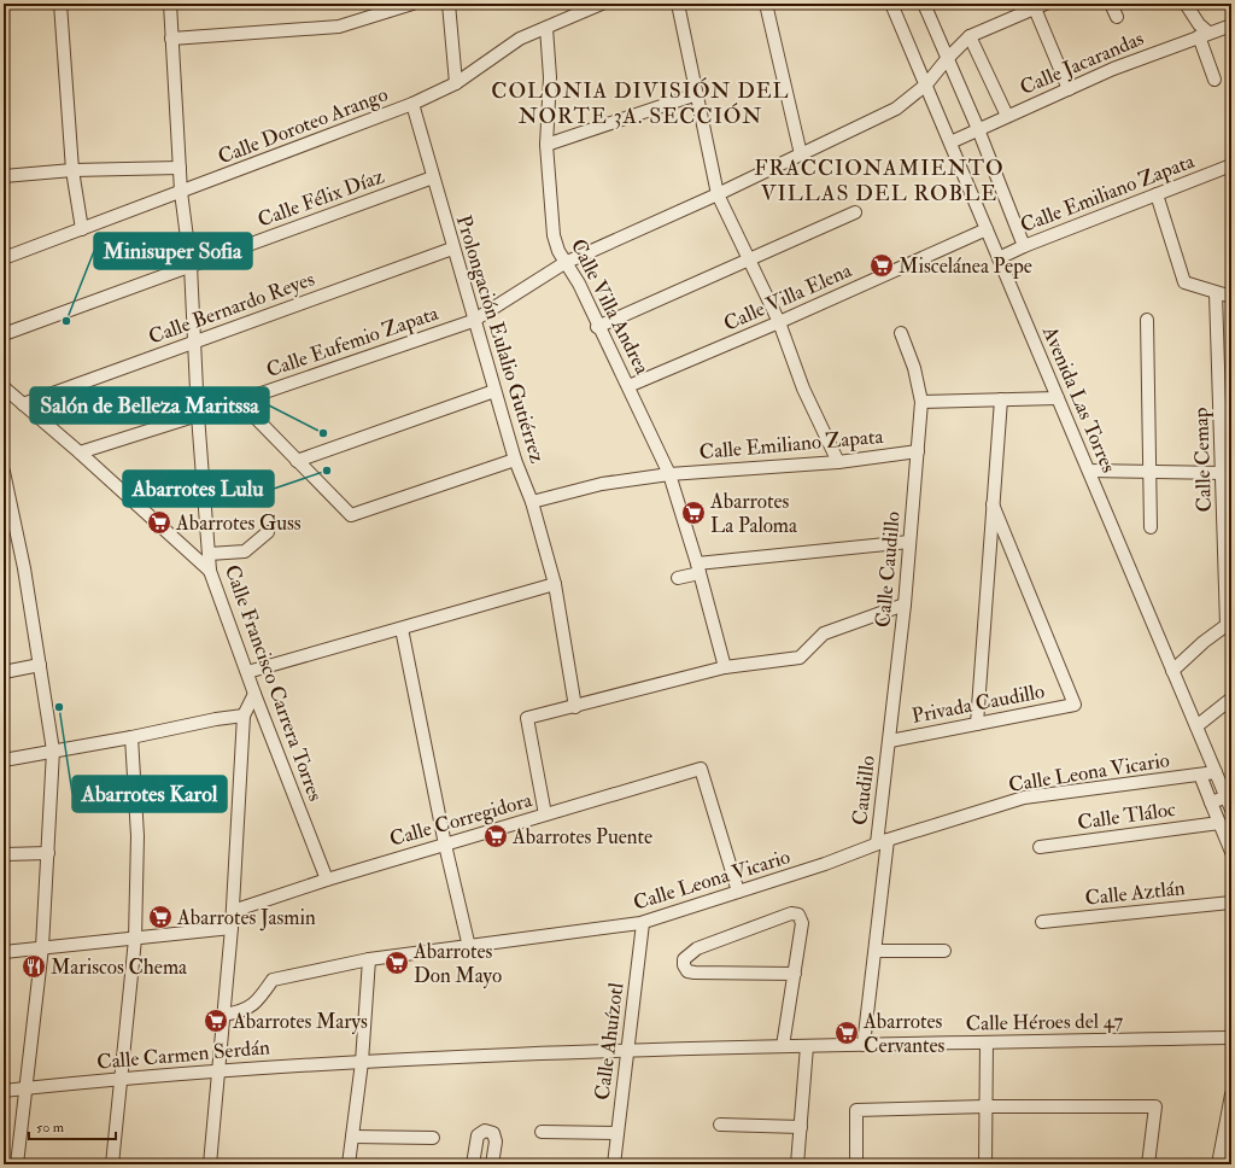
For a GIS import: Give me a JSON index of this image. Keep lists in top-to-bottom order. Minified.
{"streets":{"street":["Calle Jacarandas","Calle Doroteo Arango","Calle Emiliano Zapata","Calle Félix Díaz","Calle Villa Elena","Calle Villa Andrea","Calle Bernardo Reyes","Prolongación Eulalio Gutiérrez","Calle Eufemio Zapata","Avenida Las Torres","Calle Cemap","Calle Caudillo","Calle Francisco Carrera Torres","Privada Caudillo","Calle Leona Vicario","Caudillo","Calle Tláloc","Calle Corregidora","Calle Aztlán","Calle Héroes del 47","Calle Ahuízotl","Calle Carmen Serdán"]},"crossings":[["Calle Jacarandas","Avenida Las Torres"],["Calle Doroteo Arango","Calle Villa Andrea"],["Calle Doroteo Arango","Prolongación Eulalio Gutiérrez"],["Calle Doroteo Arango","Calle Francisco Carrera Torres"],["Calle Emiliano Zapata","Calle Villa Andrea"],["Calle Emiliano Zapata","Prolongación Eulalio Gutiérrez"],["Calle Emiliano Zapata","Avenida Las Torres"],["Calle Emiliano Zapata","Calle Caudillo"],["Calle Félix Díaz","Prolongación Eulalio Gutiérrez"],["Calle Félix Díaz","Calle Francisco Carrera Torres"],["Calle Villa Elena","Calle Villa Andrea"],["Calle Villa Elena","Avenida Las Torres"],["Calle Villa Andrea","Calle Eufemio Zapata"],["Calle Bernardo Reyes","Prolongación Eulalio Gutiérrez"],["Calle Bernardo Reyes","Calle Francisco Carrera Torres"],["Prolongación Eulalio Gutiérrez","Calle Eufemio Zapata"],["Calle Eufemio Zapata","Avenida Las Torres"],["Calle Eufemio Zapata","Calle Francisco Carrera Torres"],["Avenida Las Torres","Calle Leona Vicario"],["Calle Caudillo","Privada Caudillo"],["Calle Caudillo","Caudillo"],["Calle Francisco Carrera Torres","Calle Corregidora"],["Privada Caudillo","Caudillo"],["Calle Leona Vicario","Caudillo"],["Calle Leona Vicario","Calle Corregidora"],["Calle Leona Vicario","Calle Ahuízotl"],["Caudillo","Calle Héroes del 47"],["Calle Héroes del 47","Calle Ahuízotl"],["Calle Héroes del 47","Calle Carmen Serdán"],["Calle Ahuízotl","Calle Carmen Serdán"]],"districts":["COLONIA DIVISIÓN DEL NORTE 3A. SECCIÓN","FRACCIONAMIENTO VILLAS DEL ROBLE"],"places":{"supermarket":["Miscelánea Pepe","Abarrotes La Paloma","Abarrotes Guss","Abarrotes Puente","Abarrotes Jasmin","Abarrotes Don Mayo","Abarrotes Marys","Abarrotes Cervantes"],"other":["Minisuper Sofia","Salón de Belleza Maritssa","Abarrotes Lulu","Abarrotes Karol"],"restaurant":["Mariscos Chema"]},"scale_bar":"50 m"}
